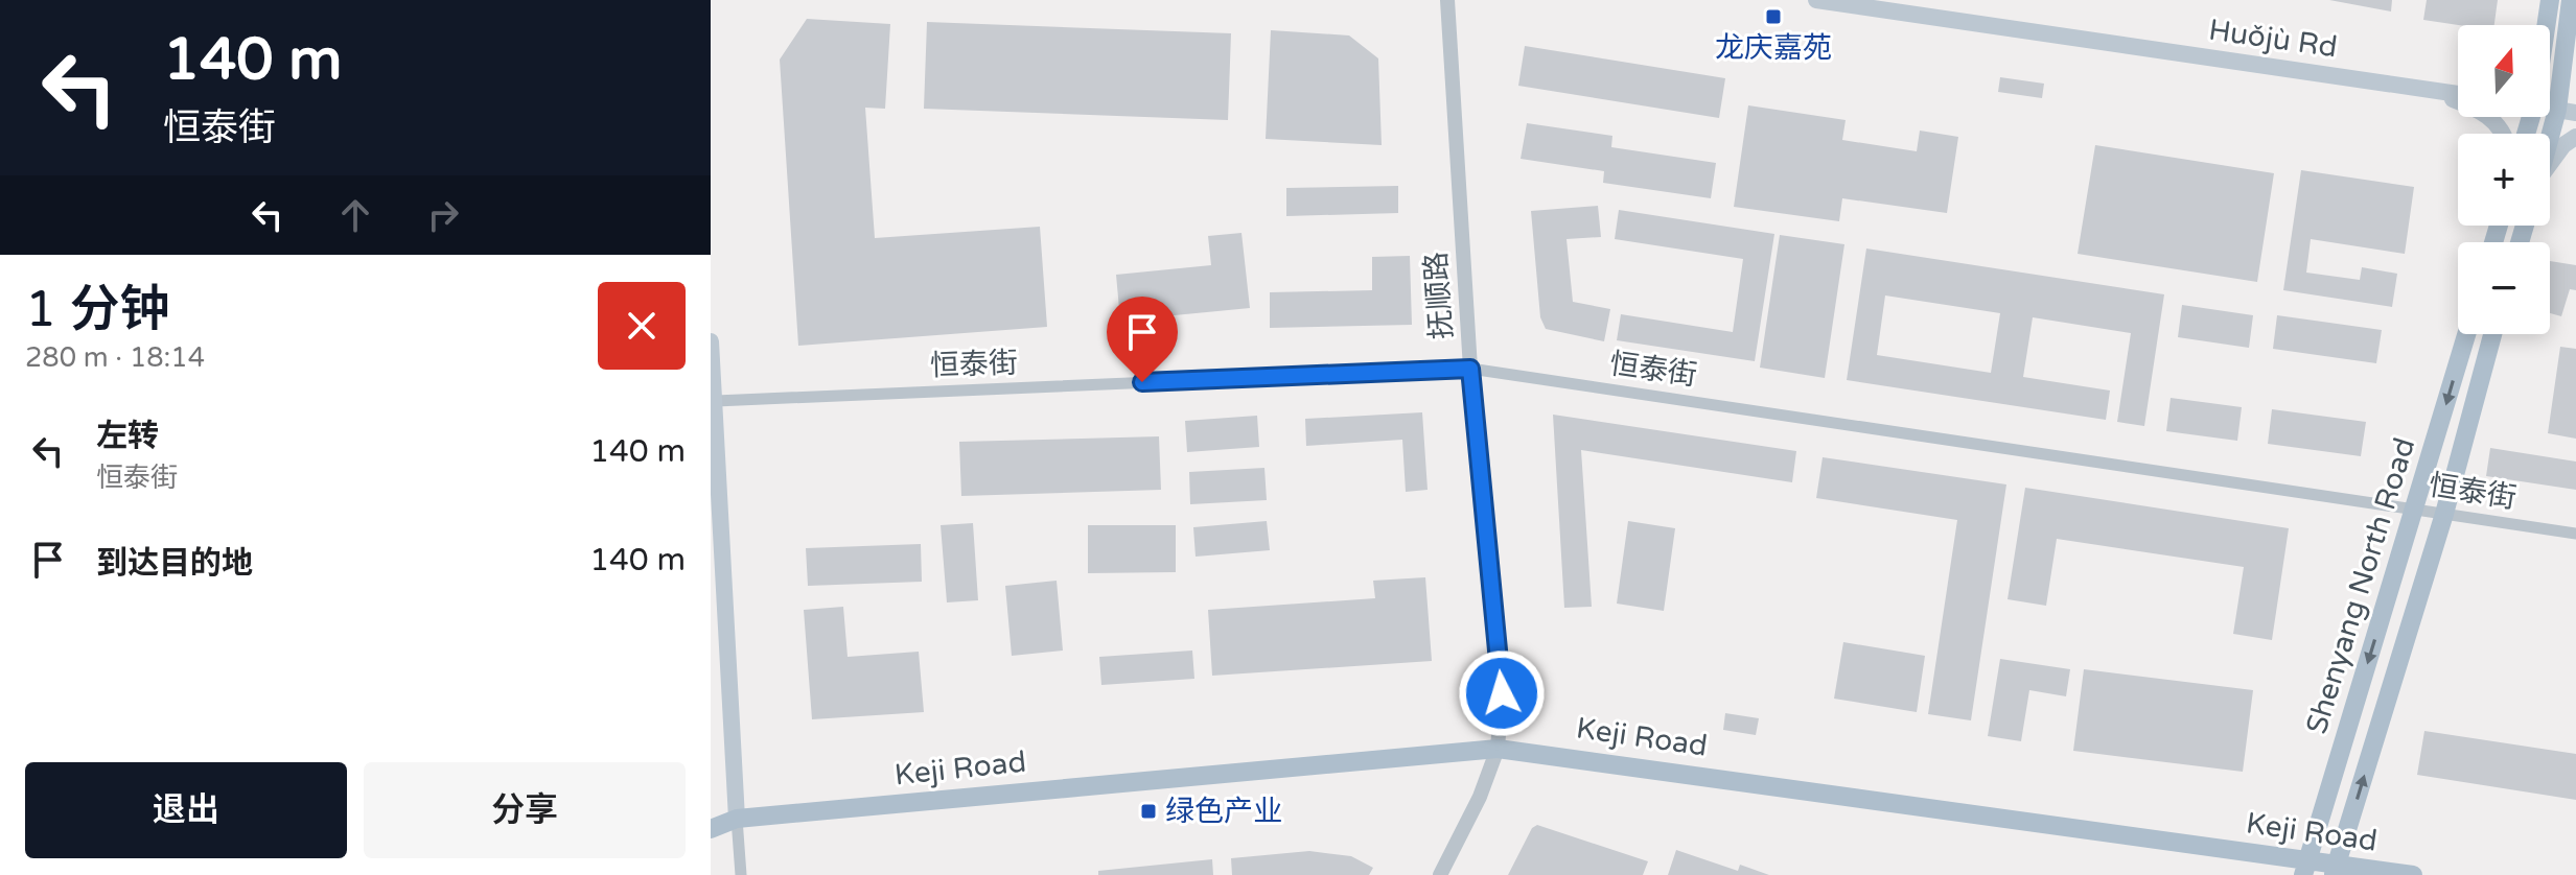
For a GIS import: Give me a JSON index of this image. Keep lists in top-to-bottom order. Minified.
{"streets":{"main road":["Huǒjù Rd","Shenyang North Road","Keji Road"],"street":["抚顺路","恒泰街"]},"crossings":[["抚顺路","恒泰街"],["抚顺路","Keji Road"],["恒泰街","Shenyang North Road"],["Shenyang North Road","Keji Road"]],"places":{"transit":["龙庆嘉苑","绿色产业"]},"north":"top","page":{"turn":["140 m","恒泰街"],"map_buttons":["+","−"],"heading":["1 分钟","280 m · 18:14"],"list":[{"name":"左转","note":"恒泰街","value":"140 m"},{"name":"到达目的地","value":"140 m"}],"buttons":["退出","分享"]}}
